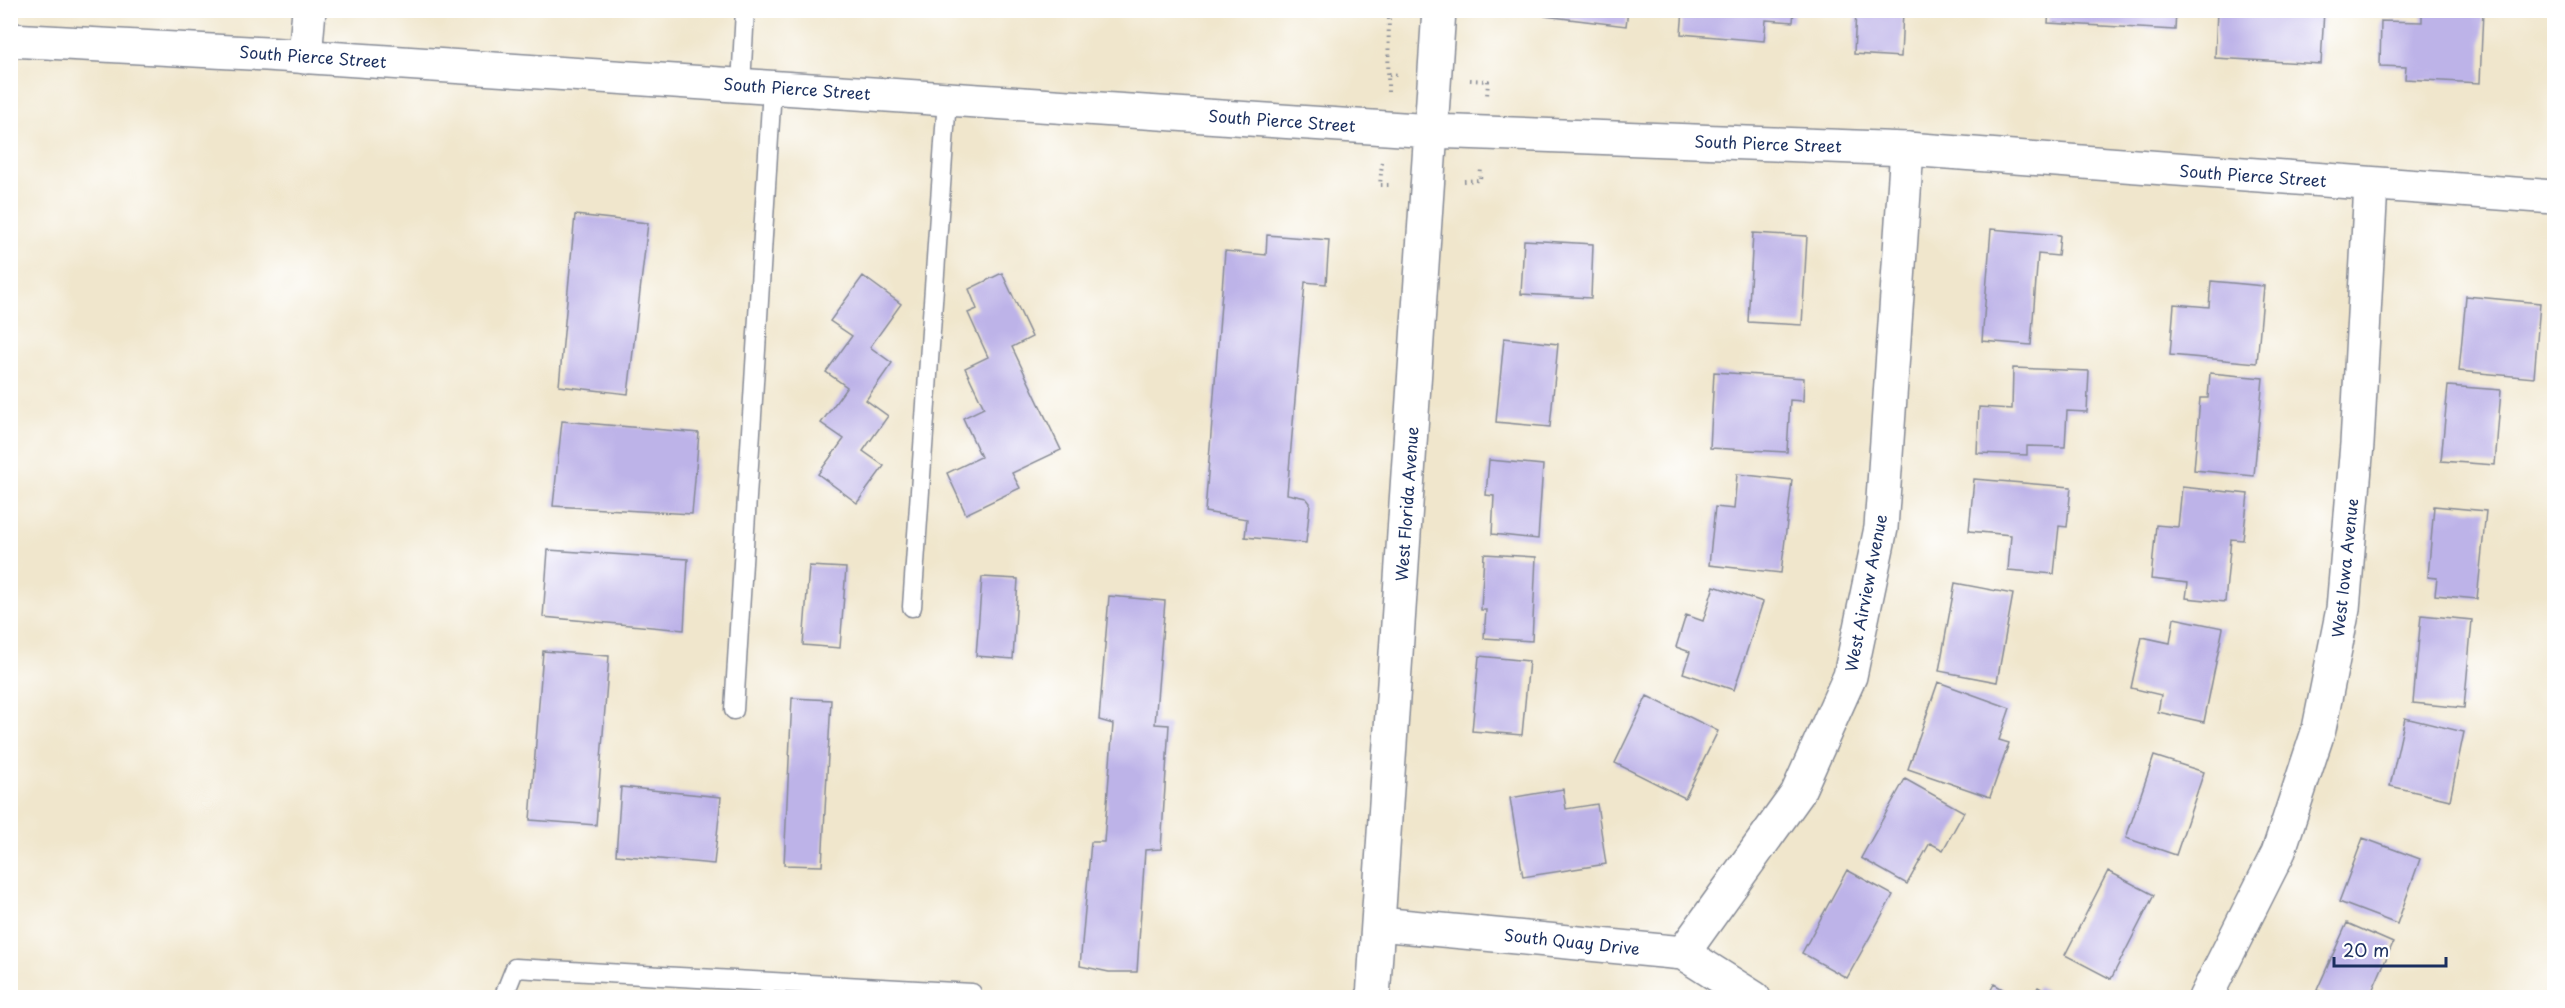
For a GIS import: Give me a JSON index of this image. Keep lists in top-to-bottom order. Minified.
{"streets":{"street":["South Pierce Street","West Florida Avenue","West Iowa Avenue","West Airview Avenue","South Quay Drive"]},"crossings":[["South Pierce Street","West Florida Avenue"],["South Pierce Street","West Iowa Avenue"],["South Pierce Street","West Airview Avenue"],["West Florida Avenue","South Quay Drive"],["West Airview Avenue","South Quay Drive"]],"scale_bar":"20 m"}
